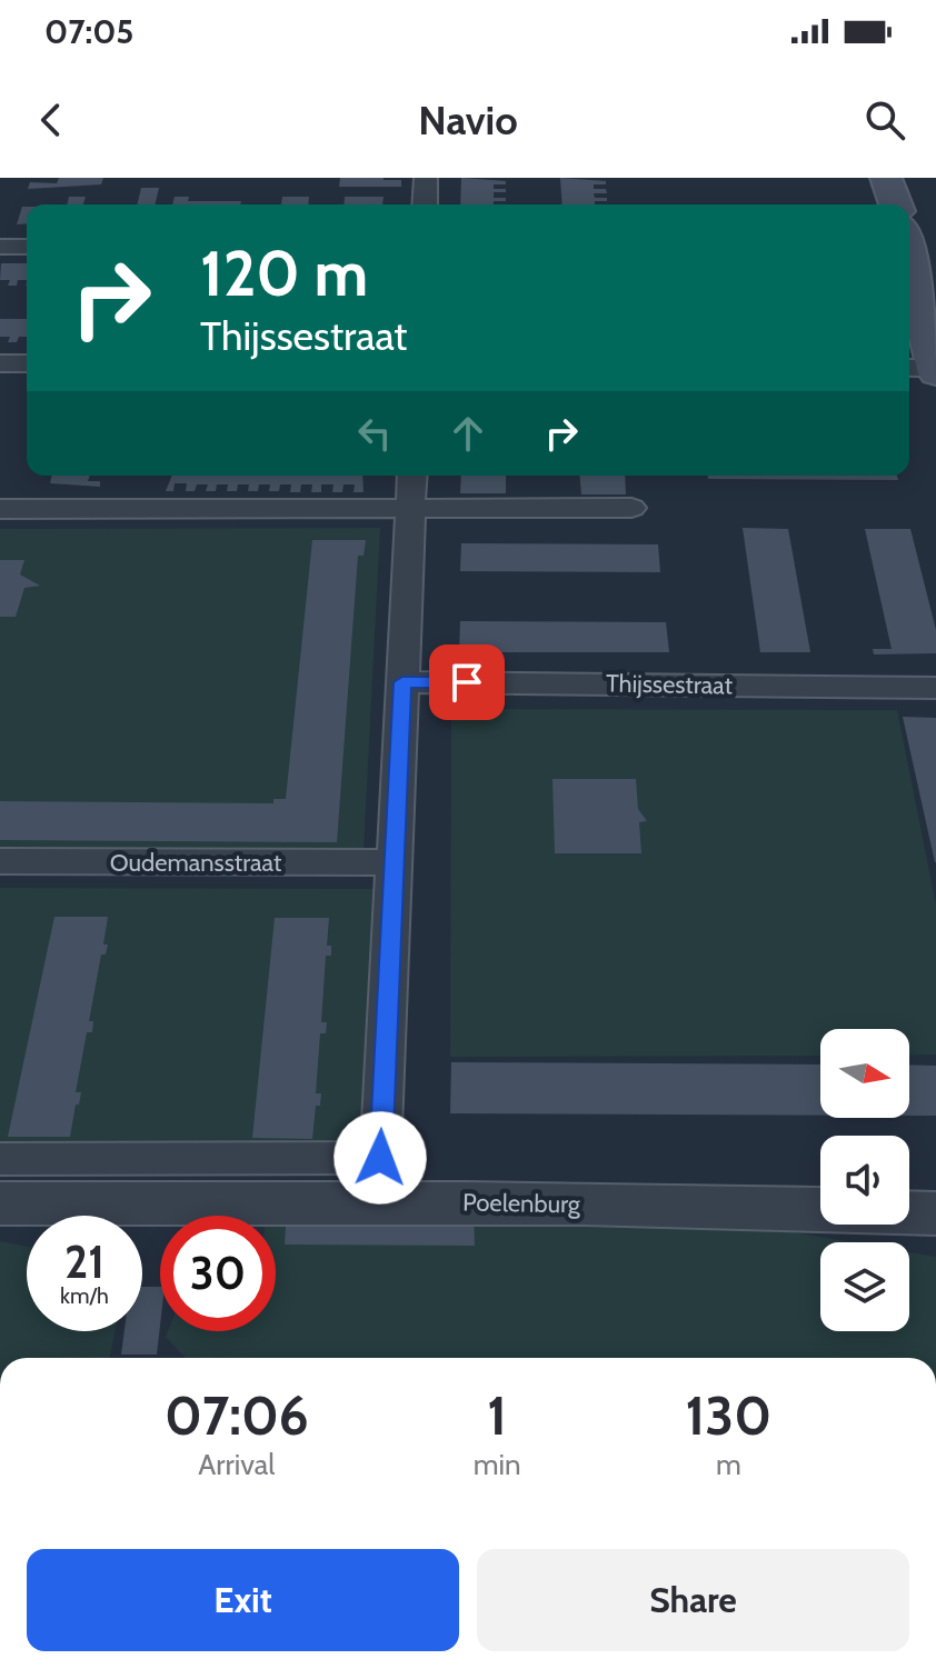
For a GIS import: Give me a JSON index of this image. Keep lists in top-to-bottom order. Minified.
{"streets":{"street":["Thijssestraat","Oudemansstraat","Poelenburg"]},"north":"right","page":{"status":"07:05","header":"Navio","turn":["120 m","Thijssestraat"],"speed":"21 km/h","limit":"30","eta":["07:06","Arrival","1","min","130","m"],"buttons":["Exit","Share"]}}
